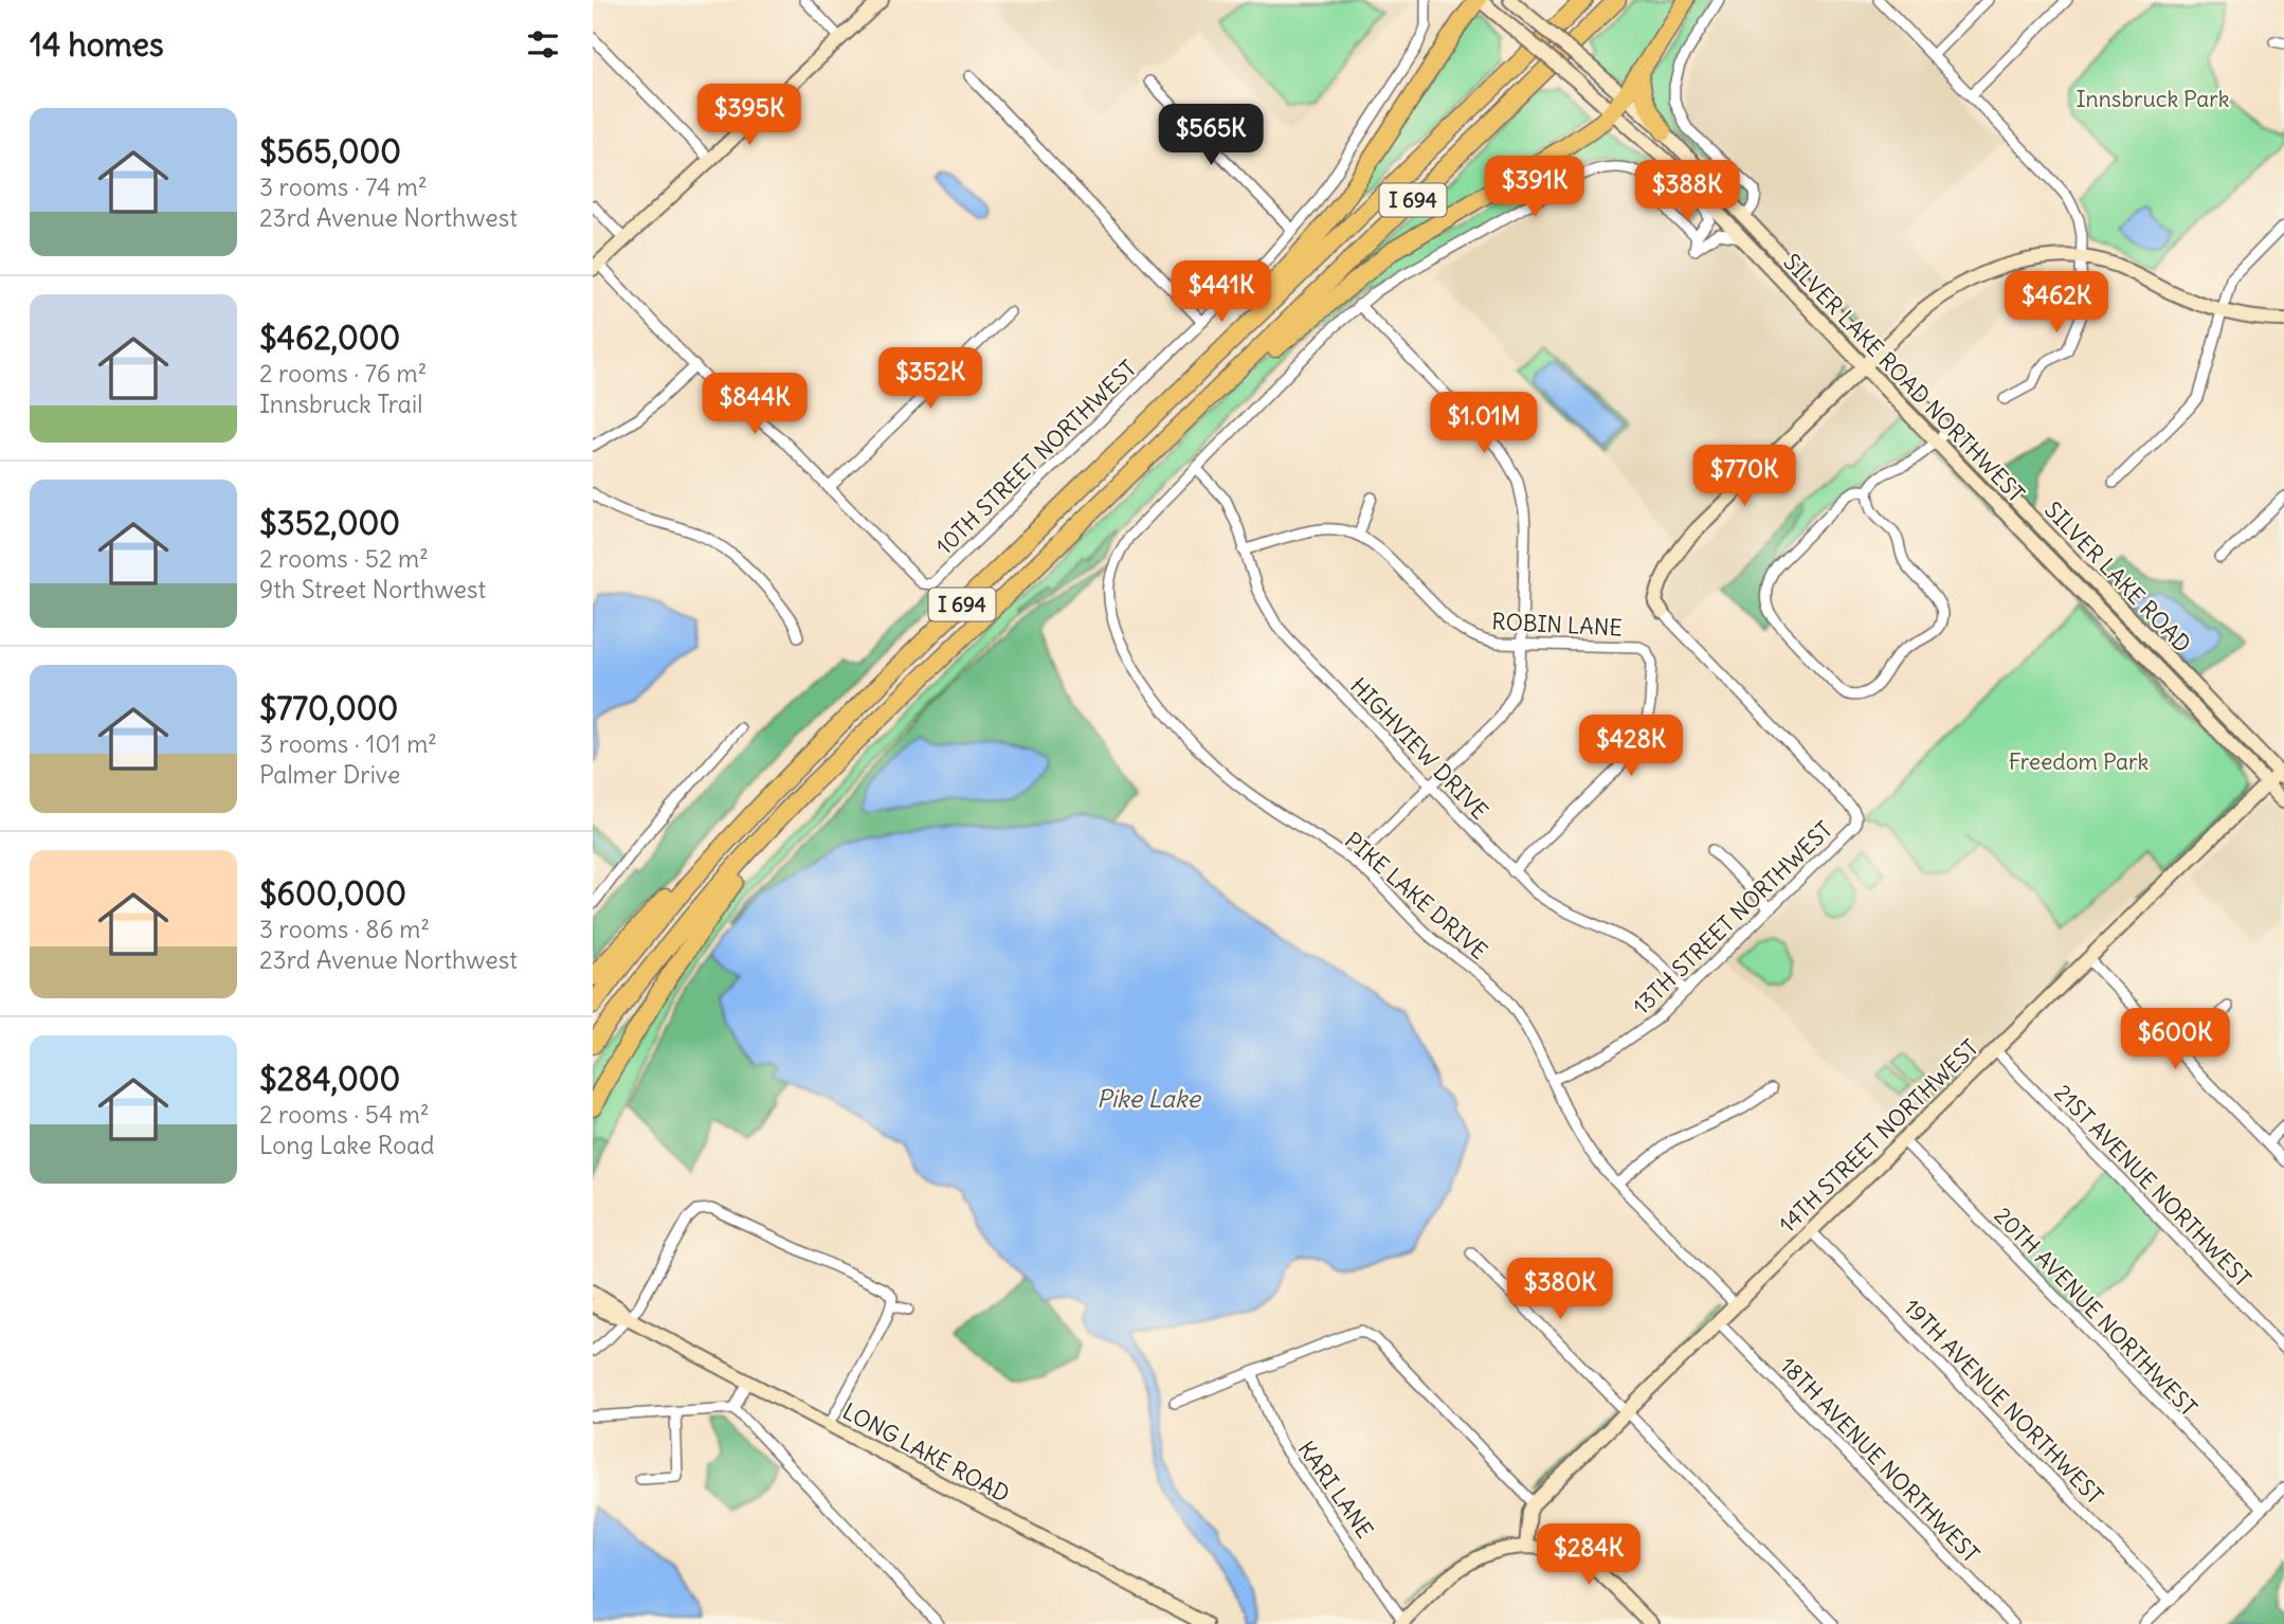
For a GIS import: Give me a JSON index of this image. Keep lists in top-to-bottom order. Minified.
{"streets":{"highway":["I 694"],"street":["SILVER LAKE ROAD NORTHWEST","10TH STREET NORTHWEST","SILVER LAKE ROAD","ROBIN LANE","HIGHVIEW DRIVE","PIKE LAKE DRIVE","13TH STREET NORTHWEST","14TH STREET NORTHWEST","21ST AVENUE NORTHWEST","20TH AVENUE NORTHWEST","19TH AVENUE NORTHWEST","LONG LAKE ROAD","18TH AVENUE NORTHWEST","KARI LANE"]},"crossings":[["SILVER LAKE ROAD NORTHWEST","14TH STREET NORTHWEST"],["SILVER LAKE ROAD","14TH STREET NORTHWEST"],["ROBIN LANE","HIGHVIEW DRIVE"],["HIGHVIEW DRIVE","PIKE LAKE DRIVE"],["HIGHVIEW DRIVE","13TH STREET NORTHWEST"],["PIKE LAKE DRIVE","13TH STREET NORTHWEST"],["PIKE LAKE DRIVE","14TH STREET NORTHWEST"],["14TH STREET NORTHWEST","21ST AVENUE NORTHWEST"],["14TH STREET NORTHWEST","20TH AVENUE NORTHWEST"],["14TH STREET NORTHWEST","19TH AVENUE NORTHWEST"],["14TH STREET NORTHWEST","18TH AVENUE NORTHWEST"]],"water":["Pike Lake"],"parks":["Innsbruck Park","Freedom Park"],"page":{"heading":"14 homes","price":["$395K","$565K","$391K","$388K","$441K","$462K","$352K","$844K","$1.01M","$770K","$428K","$600K","$380K","$284K"],"list":[{"name":"$565,000","note":"3 rooms · 74 m² · 23rd Avenue Northwest"},{"name":"$462,000","note":"2 rooms · 76 m² · Innsbruck Trail"},{"name":"$352,000","note":"2 rooms · 52 m² · 9th Street Northwest"},{"name":"$770,000","note":"3 rooms · 101 m² · Palmer Drive"},{"name":"$600,000","note":"3 rooms · 86 m² · 23rd Avenue Northwest"},{"name":"$284,000","note":"2 rooms · 54 m² · Long Lake Road"}]}}
